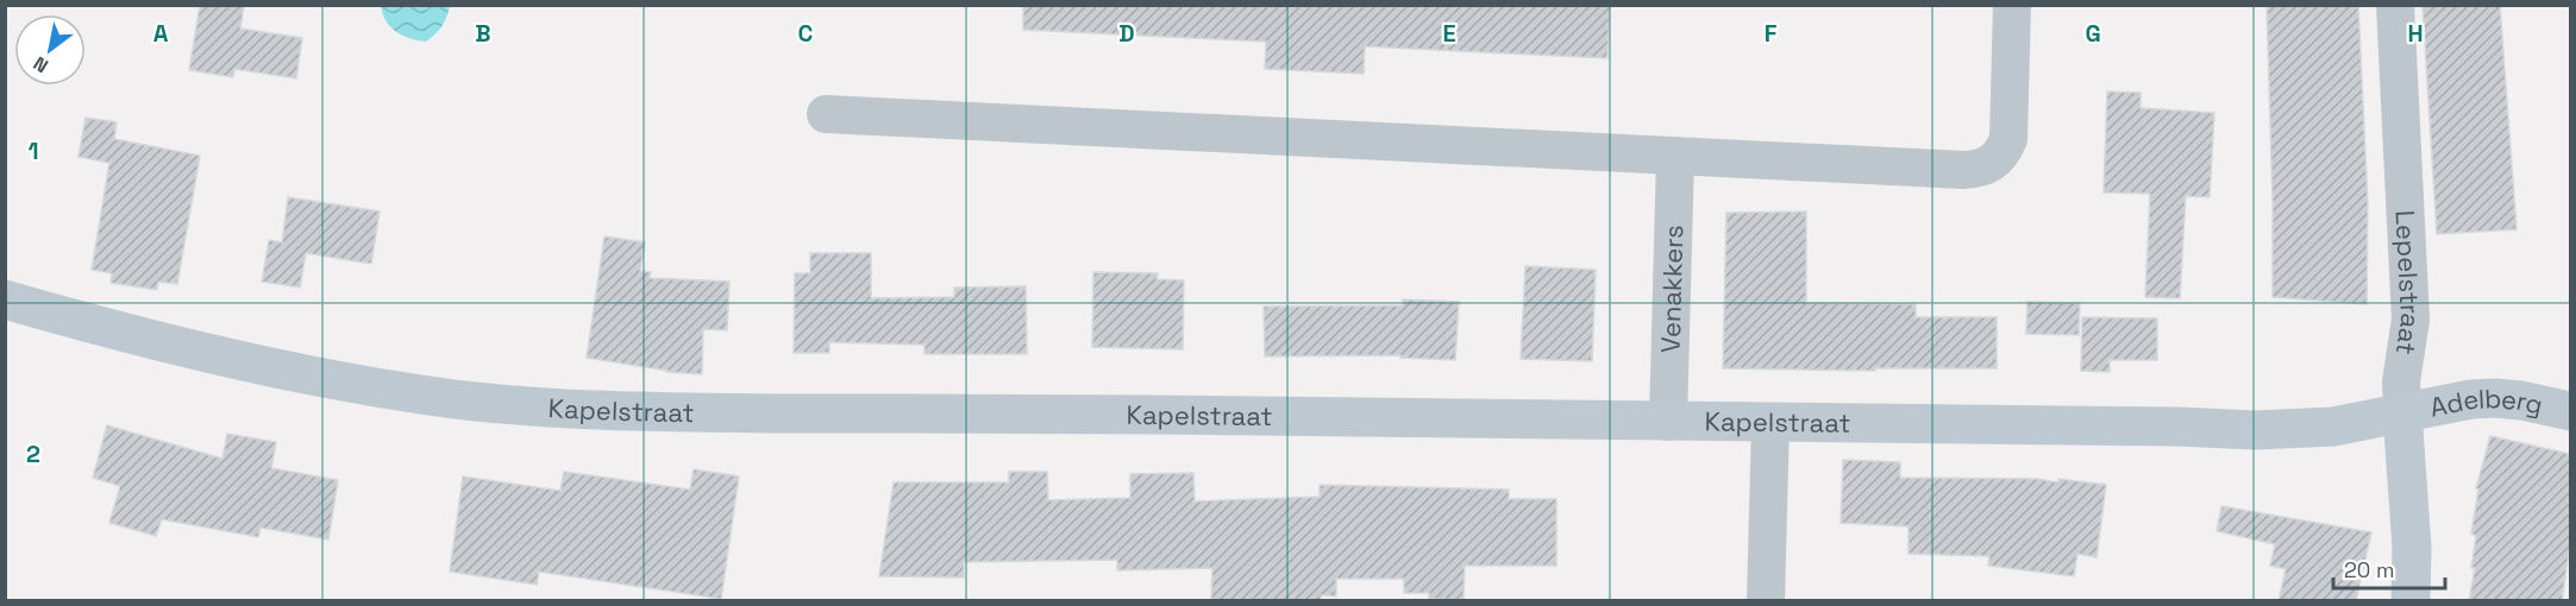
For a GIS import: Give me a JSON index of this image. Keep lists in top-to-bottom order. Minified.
{"streets":{"main road":["Lepelstraat","Adelberg","Kapelstraat"],"street":["Venakkers"]},"crossings":[["Lepelstraat","Adelberg"],["Lepelstraat","Kapelstraat"],["Venakkers","Kapelstraat"],["Adelberg","Kapelstraat"]],"scale_bar":"20 m","north":"bottom left","grid":{"columns":["A","B","C","D","E","F","G","H"],"rows":["1","2"]}}
